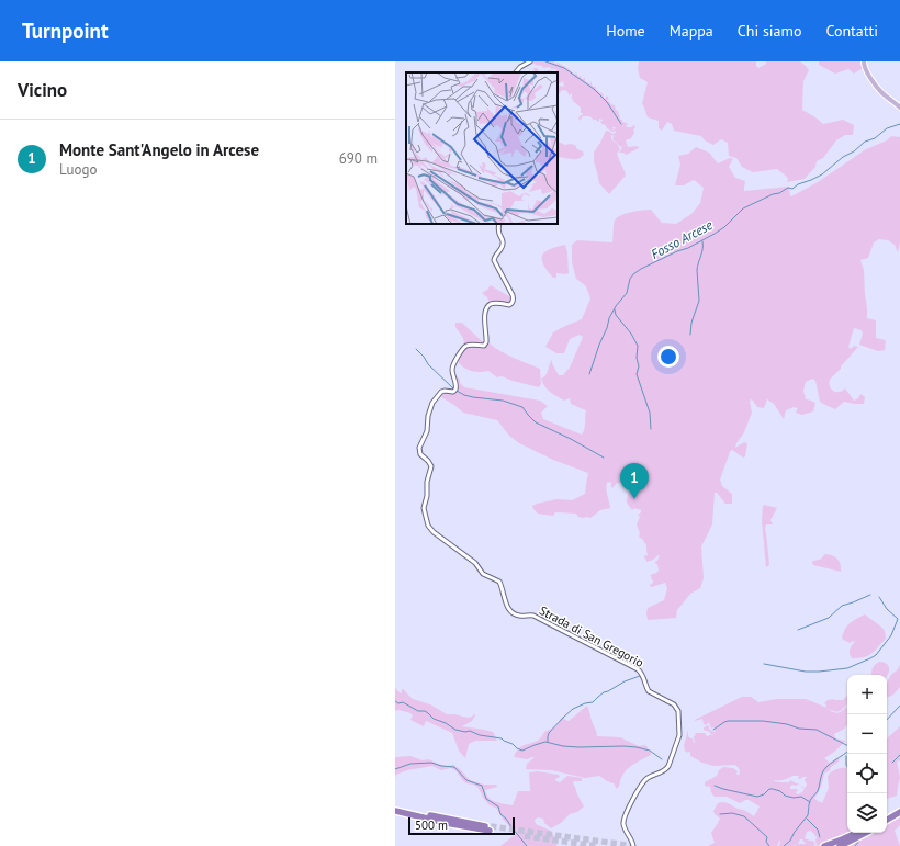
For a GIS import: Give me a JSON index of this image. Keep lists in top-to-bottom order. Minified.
{"streets":{"street":["Strada di San Gregorio"]},"water":["Fosso Arcese"],"scale_bar":"500 m","page":{"header":"Turnpoint","nav":["Home","Mappa","Chi siamo","Contatti"],"heading":"Vicino","list":[{"mark":"1","name":"Monte Sant'Angelo in Arcese","note":"Luogo","value":"690 m"}],"pins":"1","map_buttons":["+","−"],"scale":"500 m"}}
